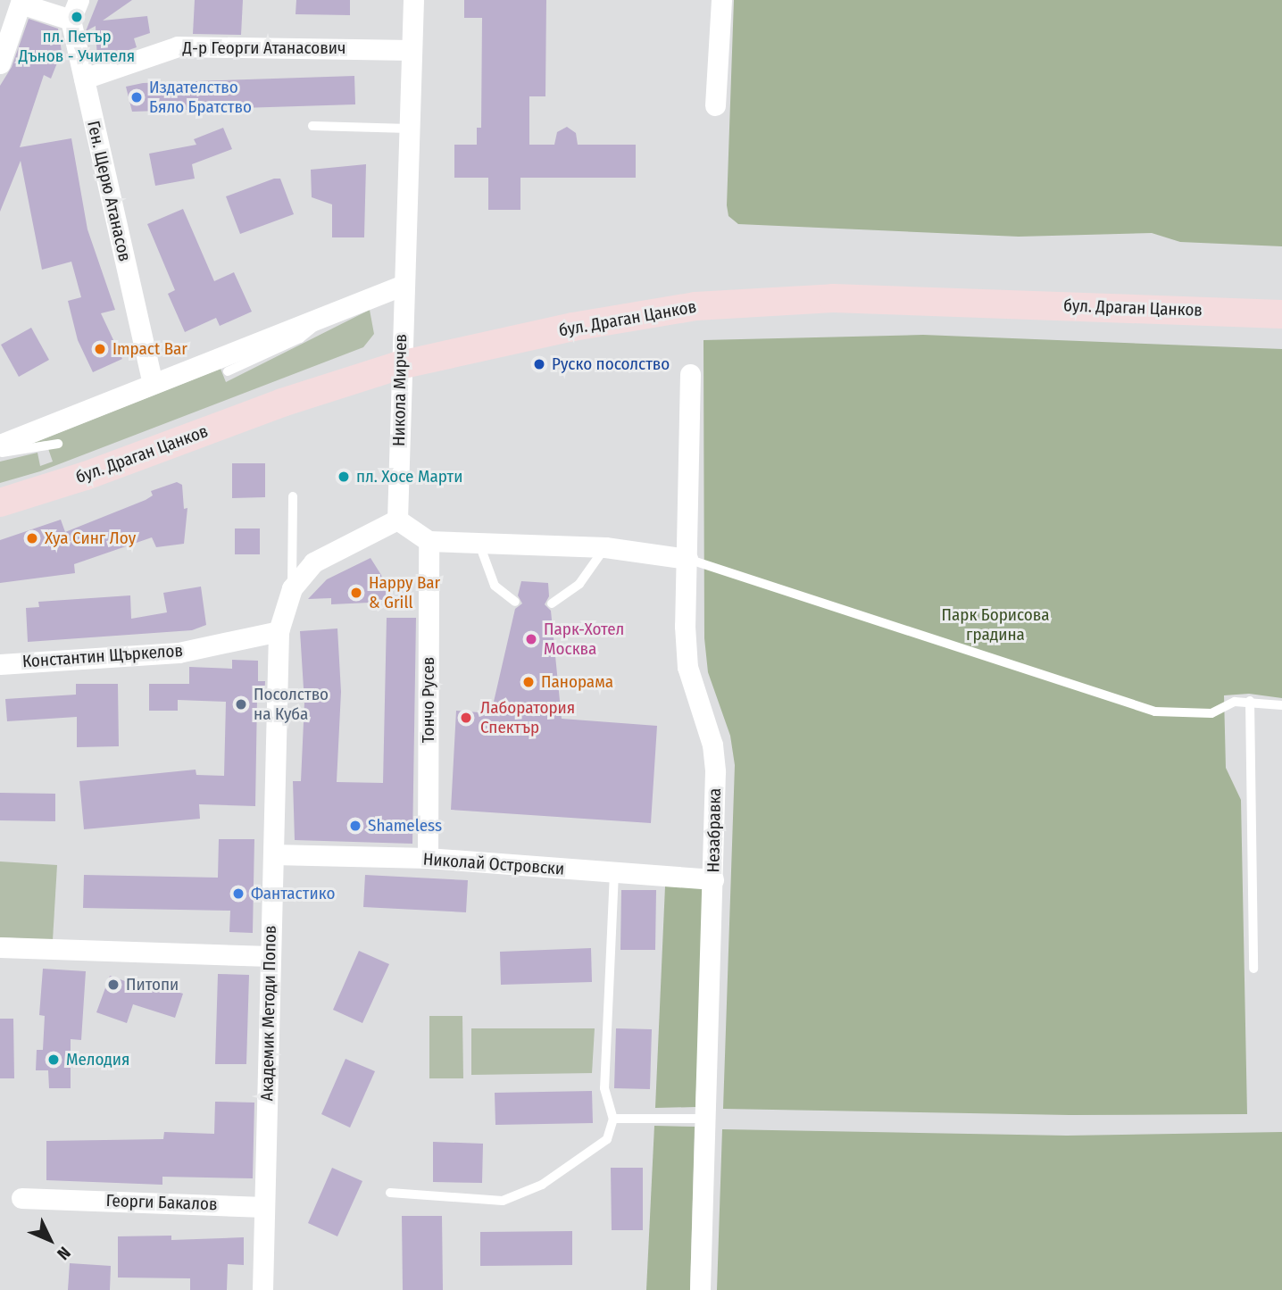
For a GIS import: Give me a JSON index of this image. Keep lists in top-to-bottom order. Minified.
{"streets":{"main road":["бул. Драган Цанков"],"street":["Д-р Георги Атанасович","Ген. Щерю Атанасов","Никола Мирчев","Константин Щъркелов","Тончо Русев","Незабравка","Николай Островски","Академик Методи Попов","Георги Бакалов"]},"crossings":[["Д-р Георги Атанасович","Ген. Щерю Атанасов"],["Д-р Георги Атанасович","Никола Мирчев"],["бул. Драган Цанков","Никола Мирчев"],["Никола Мирчев","Академик Методи Попов"],["Константин Щъркелов","Академик Методи Попов"],["Тончо Русев","Николай Островски"],["Незабравка","Николай Островски"],["Николай Островски","Академик Методи Попов"],["Академик Методи Попов","Георги Бакалов"]],"parks":["Парк Борисова градина"],"places":["пл. Петър Дънов - Учителя","Издателство Бяло Братство","Impact Bar","Руско посолство","пл. Хосе Марти","Хуа Синг Лоу","Happy Bar & Grill","Парк-Хотел Москва","Панорама","Посолство на Куба","Лаборатория Спектър","Shameless","Фантастико","Питопи","Мелодия"],"north":"bottom right"}
